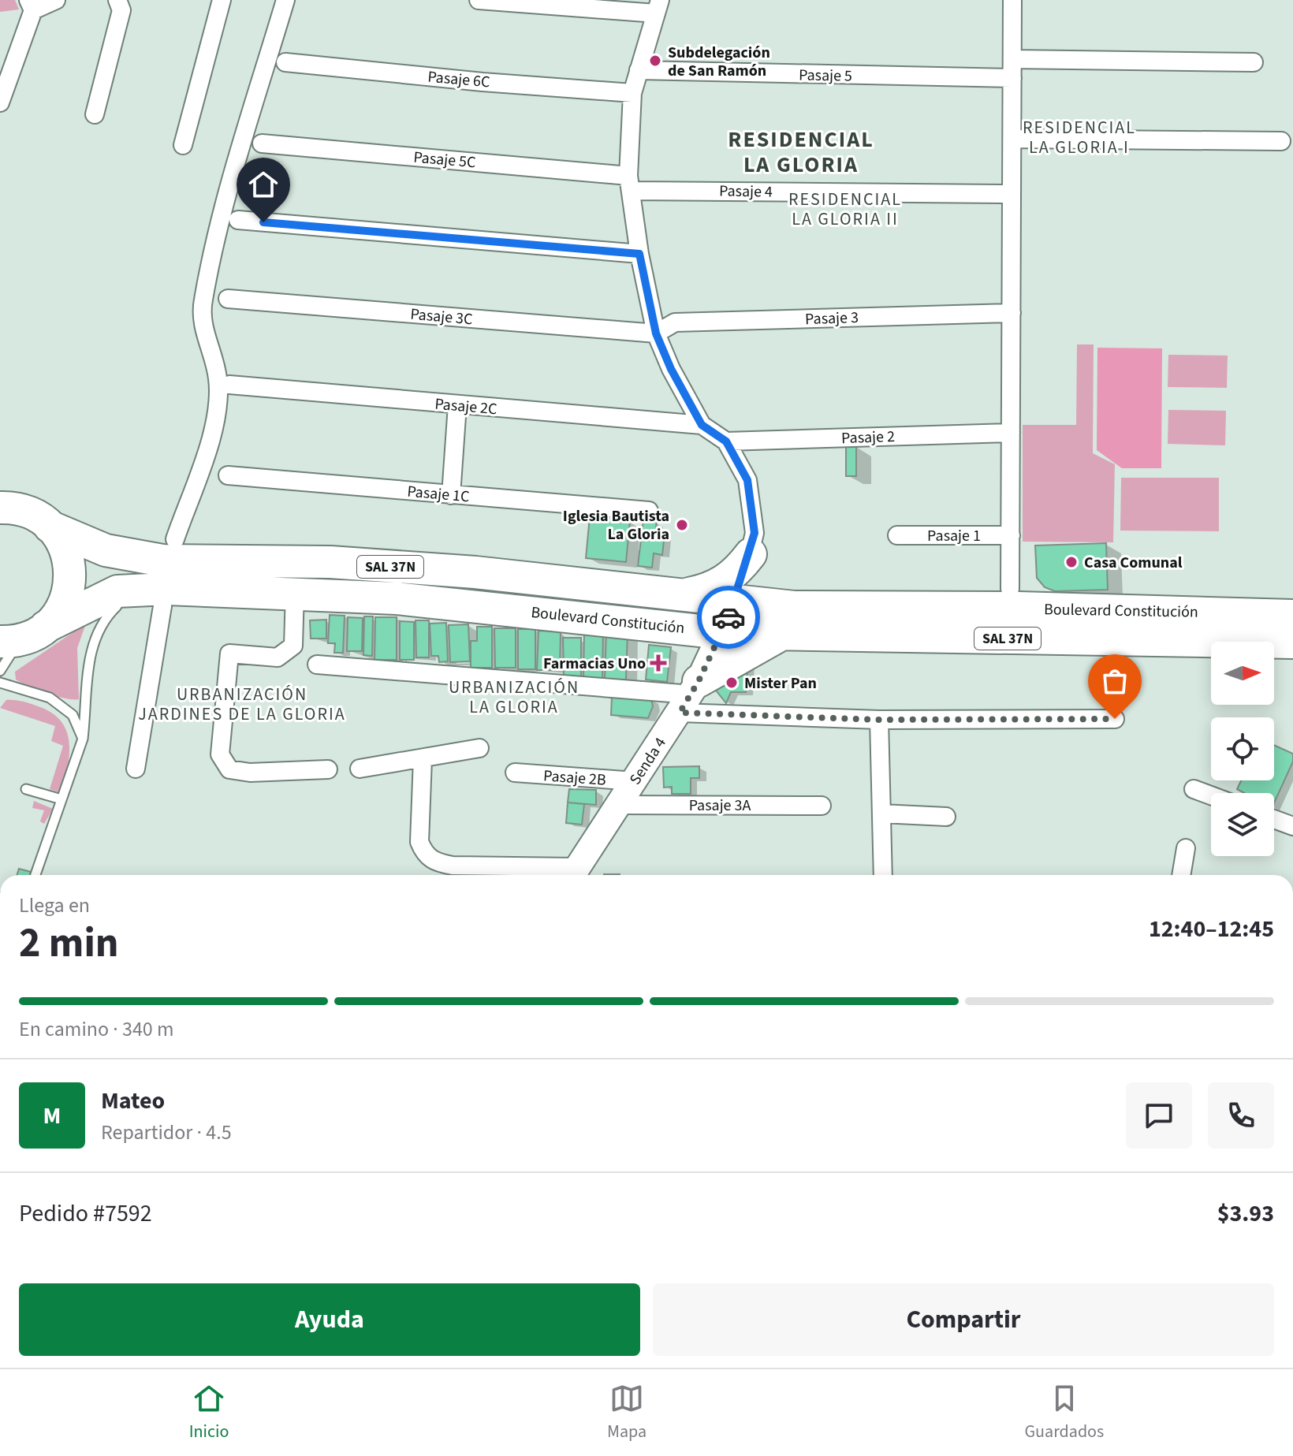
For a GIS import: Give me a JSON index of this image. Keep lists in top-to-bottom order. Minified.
{"streets":{"highway":["SAL 37N","Boulevard Constitución"],"street":["Pasaje 5","Pasaje 6C","Pasaje 5C","Pasaje 4","Pasaje 3C","Pasaje 3","Pasaje 2C","Pasaje 2","Pasaje 1C","Pasaje 1","Senda 4","Pasaje 2B","Pasaje 3A"]},"crossings":[["Pasaje 5C","Pasaje 4"],["Pasaje 3C","Pasaje 3"],["SAL 37N","Boulevard Constitución"],["Boulevard Constitución","Senda 4"],["Senda 4","Pasaje 2B"],["Senda 4","Pasaje 3A"]],"districts":["RESIDENCIAL LA GLORIA I","RESIDENCIAL LA GLORIA","RESIDENCIAL LA GLORIA II","URBANIZACIÓN LA GLORIA","URBANIZACIÓN JARDINES DE LA GLORIA"],"places":{"other":["Subdelegación de San Ramón","Iglesia Bautista La Gloria","Casa Comunal","Mister Pan"],"health":["Farmacias Uno"]},"north":"right","page":{"heading":["2 min","Llega en","12:40–12:45"],"panel":["Mateo","Repartidor · 4.5","Pedido #7592","$3.93"],"bar":"En camino · 340 m","round":"M","buttons":["Ayuda","Compartir"],"tabs":["Inicio","Mapa","Guardados"]}}
